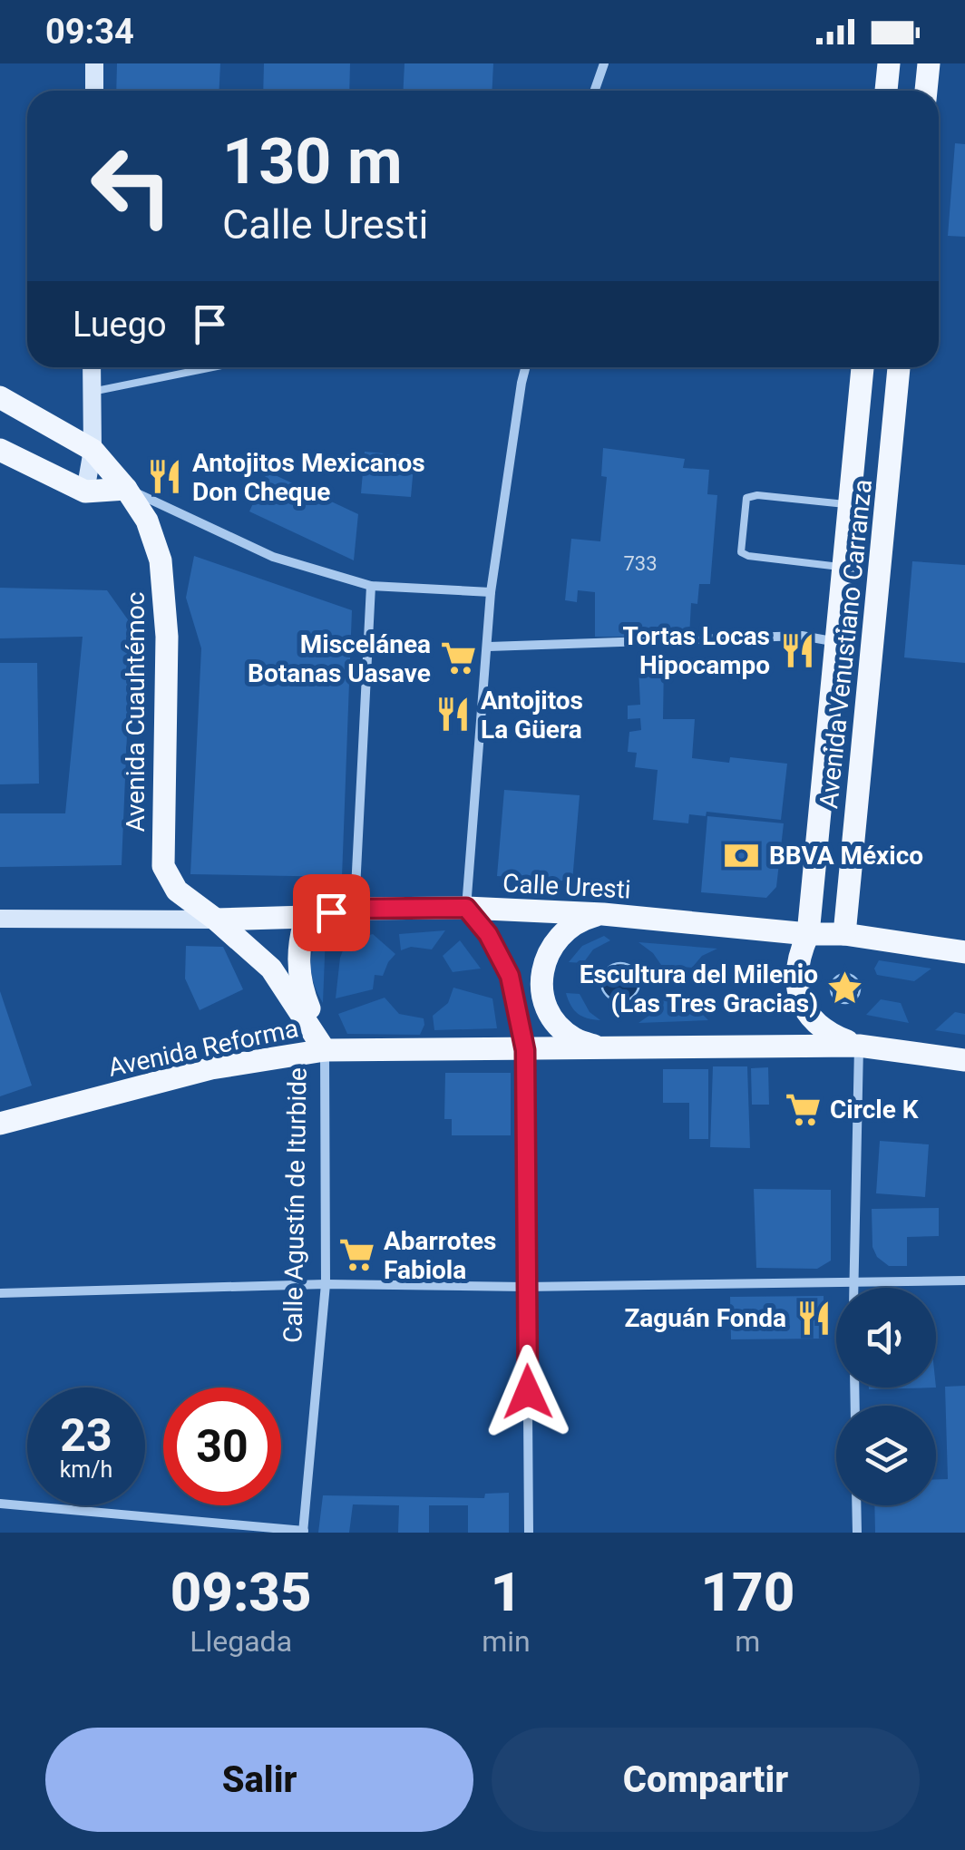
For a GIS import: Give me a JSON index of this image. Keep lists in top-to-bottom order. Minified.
{"streets":{"main road":["Avenida Venustiano Carranza","Avenida Cuauhtémoc","Calle Uresti","Avenida Reforma","Calle Agustín de Iturbide"]},"crossings":[["Avenida Venustiano Carranza","Calle Uresti"],["Avenida Venustiano Carranza","Avenida Reforma"],["Avenida Cuauhtémoc","Calle Uresti"],["Avenida Cuauhtémoc","Calle Agustín de Iturbide"],["Calle Uresti","Calle Agustín de Iturbide"],["Avenida Reforma","Calle Agustín de Iturbide"]],"places":{"restaurant":["Antojitos Mexicanos Don Cheque","Tortas Locas Hipocampo","Antojitos La Güera","Zaguán Fonda"],"supermarket":["Miscelánea Botanas Uasave","Circle K","Abarrotes Fabiola"],"bank":["BBVA México"],"place":["Escultura del Milenio (Las Tres Gracias)"]},"house_numbers":["733"],"page":{"status":"09:34","turn":["130 m","Calle Uresti"],"then":"Luego","speed":"23 km/h","limit":"30","eta":["09:35","Llegada","1","min","170","m"],"buttons":["Salir","Compartir"]}}
